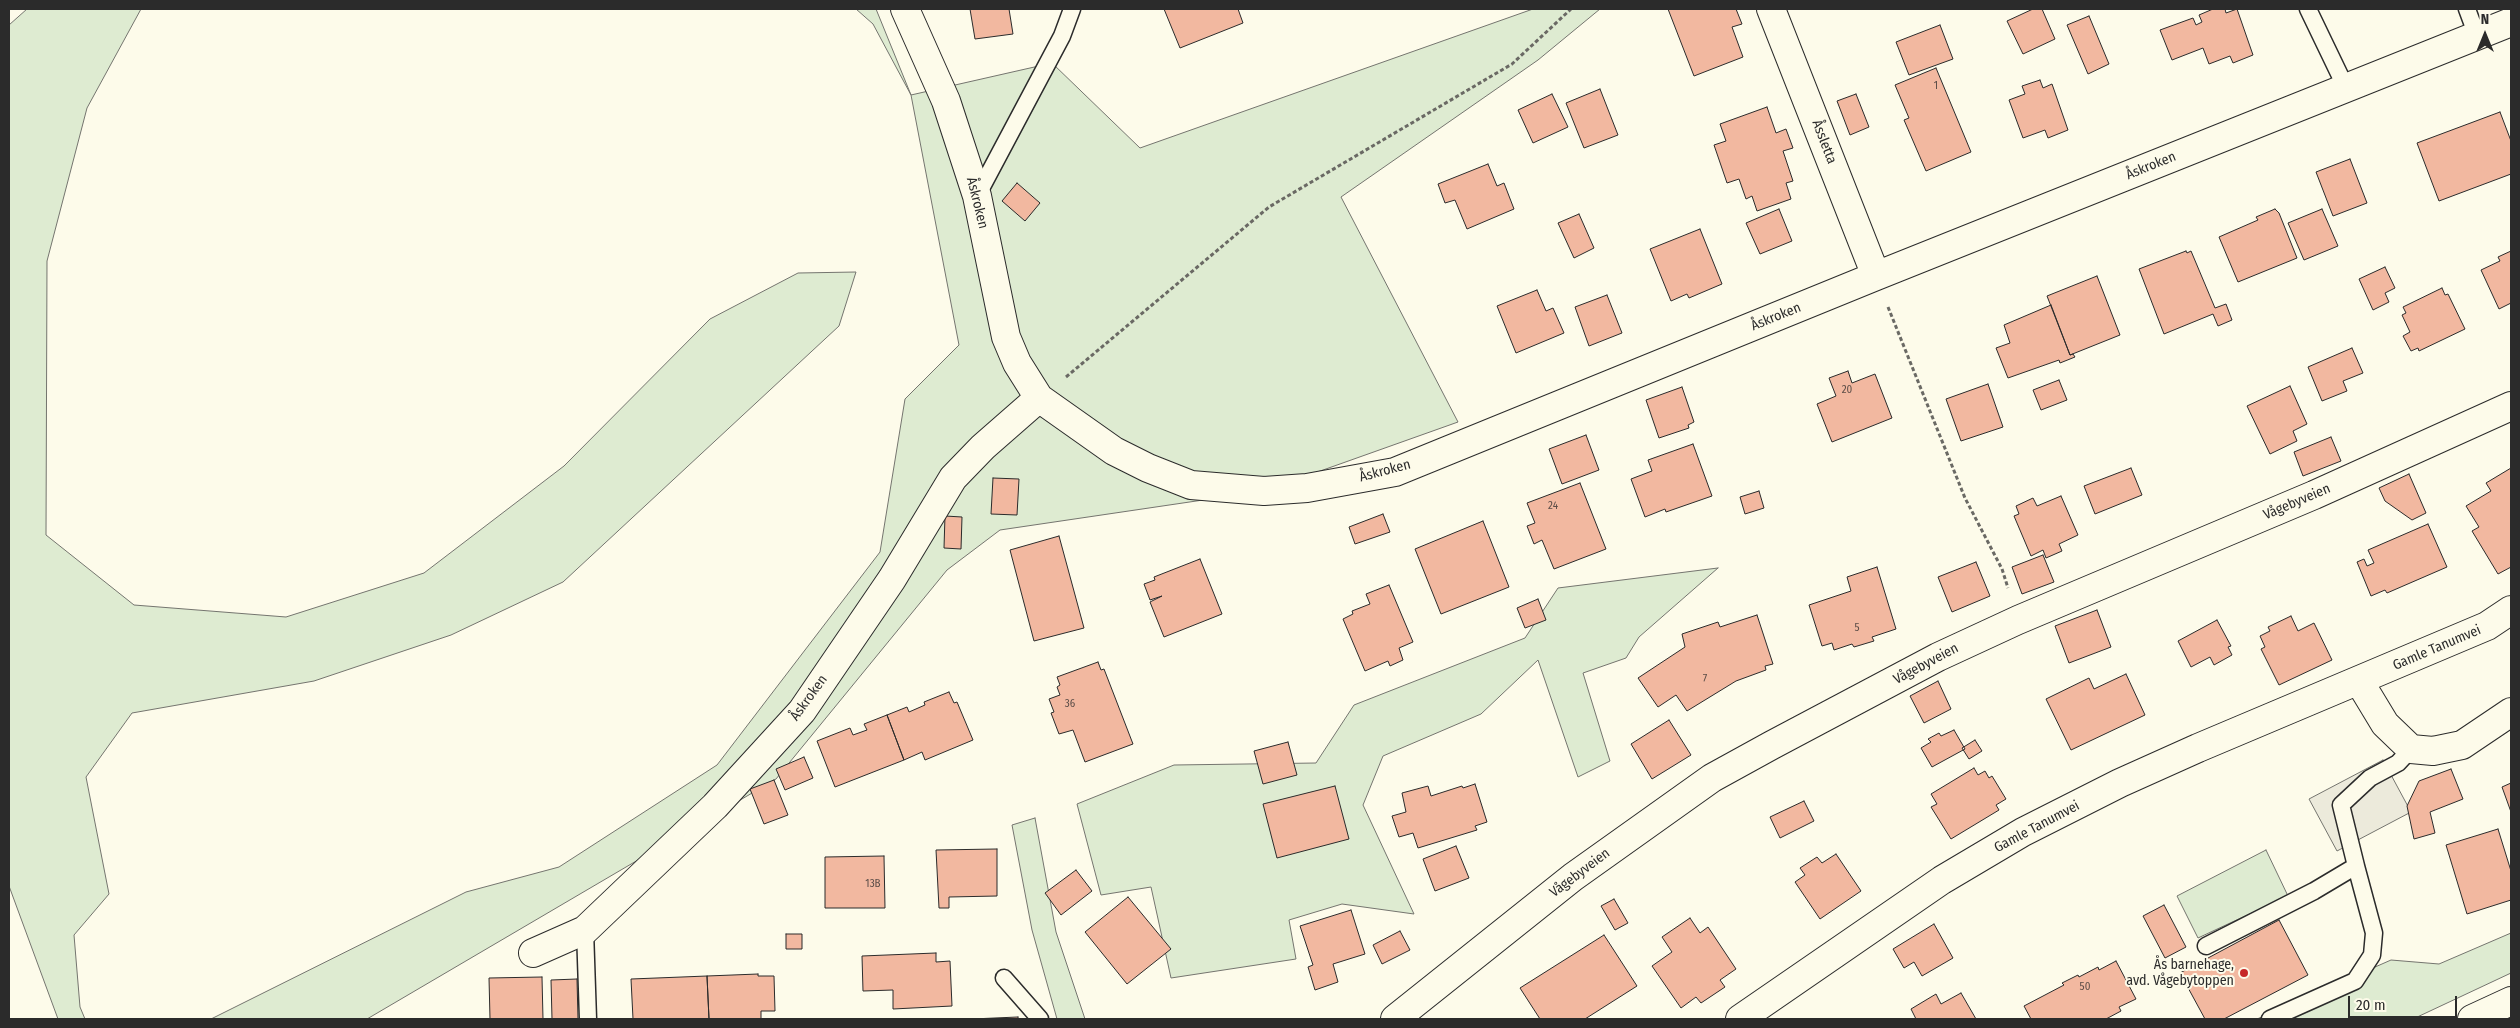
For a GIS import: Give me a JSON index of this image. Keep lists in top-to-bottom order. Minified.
{"streets":{"street":["Åssletta","Åskroken","Vågebyveien","Gamle Tanumvei"]},"crossings":[["Åssletta","Åskroken"]],"places":["Ås barnehage, avd. Vågebytoppen"],"house_numbers":["1","20","24","5","7","36","13B","50"],"scale_bar":"20 m","north":"top"}
